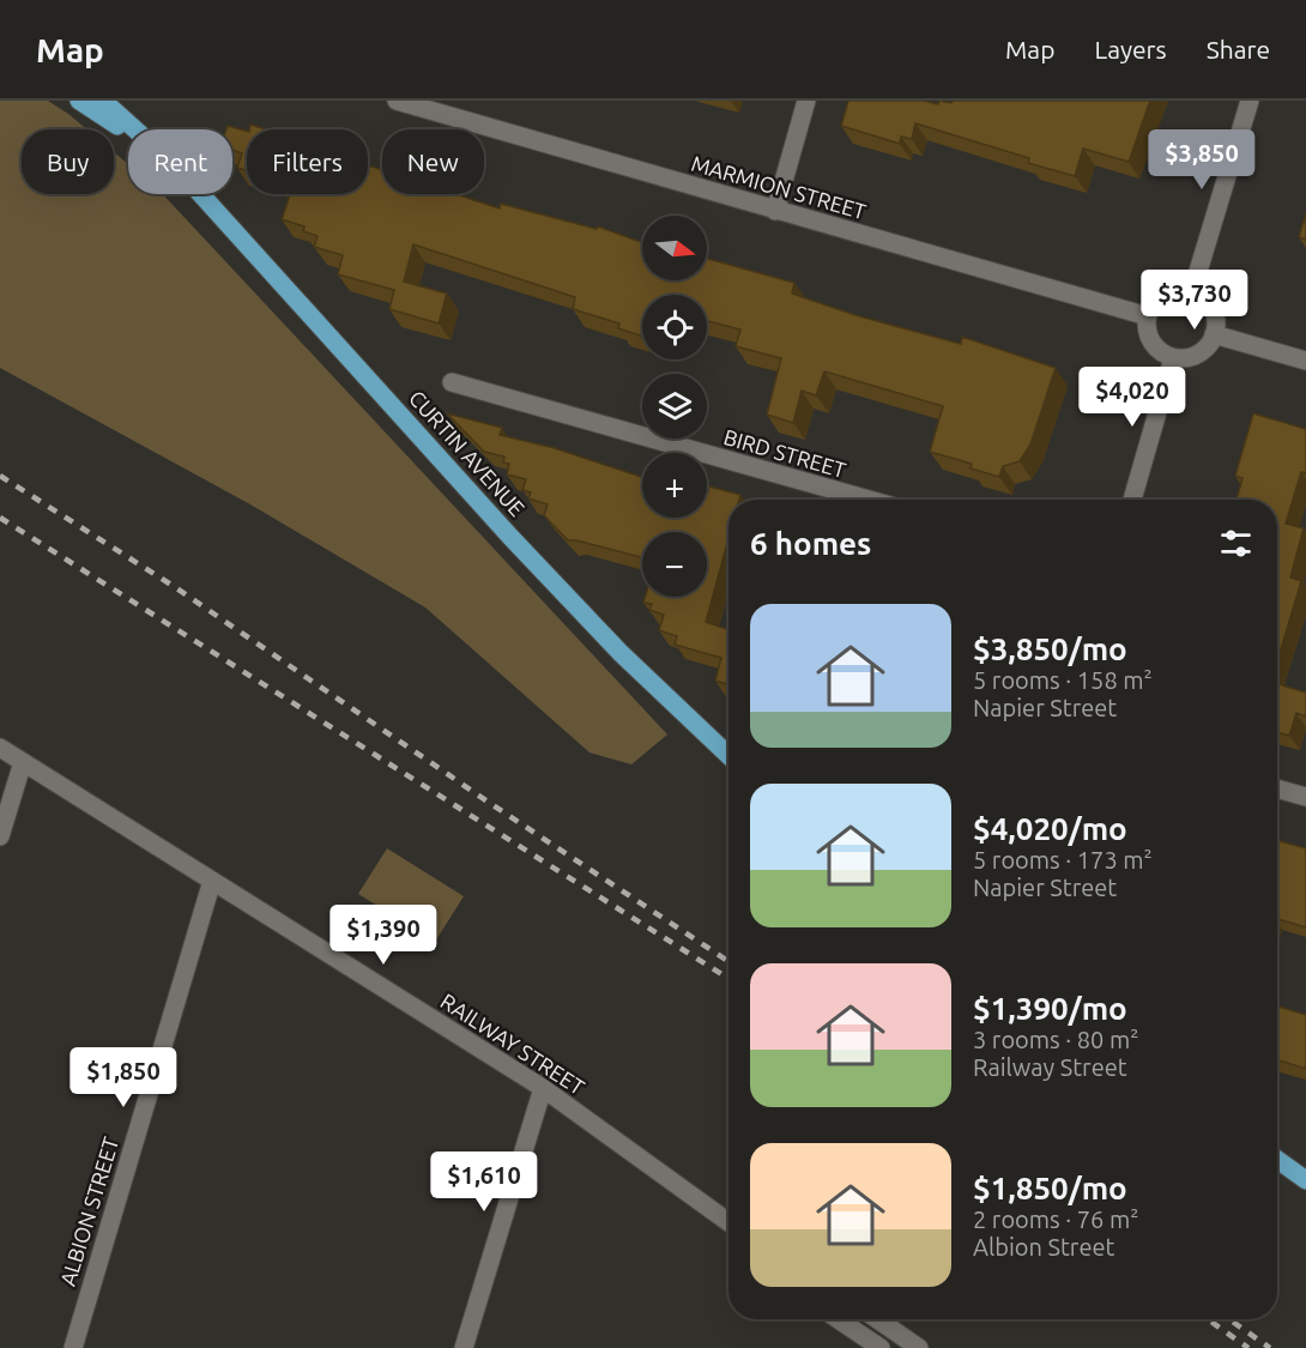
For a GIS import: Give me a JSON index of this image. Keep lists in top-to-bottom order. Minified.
{"streets":{"main road":["CURTIN AVENUE"],"street":["MARMION STREET","BIRD STREET","RAILWAY STREET","ALBION STREET"]},"crossings":[["RAILWAY STREET","ALBION STREET"]],"north":"right","page":{"header":"Map","nav":["Map","Layers","Share"],"price":["$3,850","$3,730","$4,020","$1,390","$1,850","$1,610"],"chip":["Buy","Rent","Filters","New"],"map_buttons":["+","−"],"heading":"6 homes","list":[{"name":"$3,850/mo","note":"5 rooms · 158 m² · Napier Street"},{"name":"$4,020/mo","note":"5 rooms · 173 m² · Napier Street"},{"name":"$1,390/mo","note":"3 rooms · 80 m² · Railway Street"},{"name":"$1,850/mo","note":"2 rooms · 76 m² · Albion Street"}]}}
